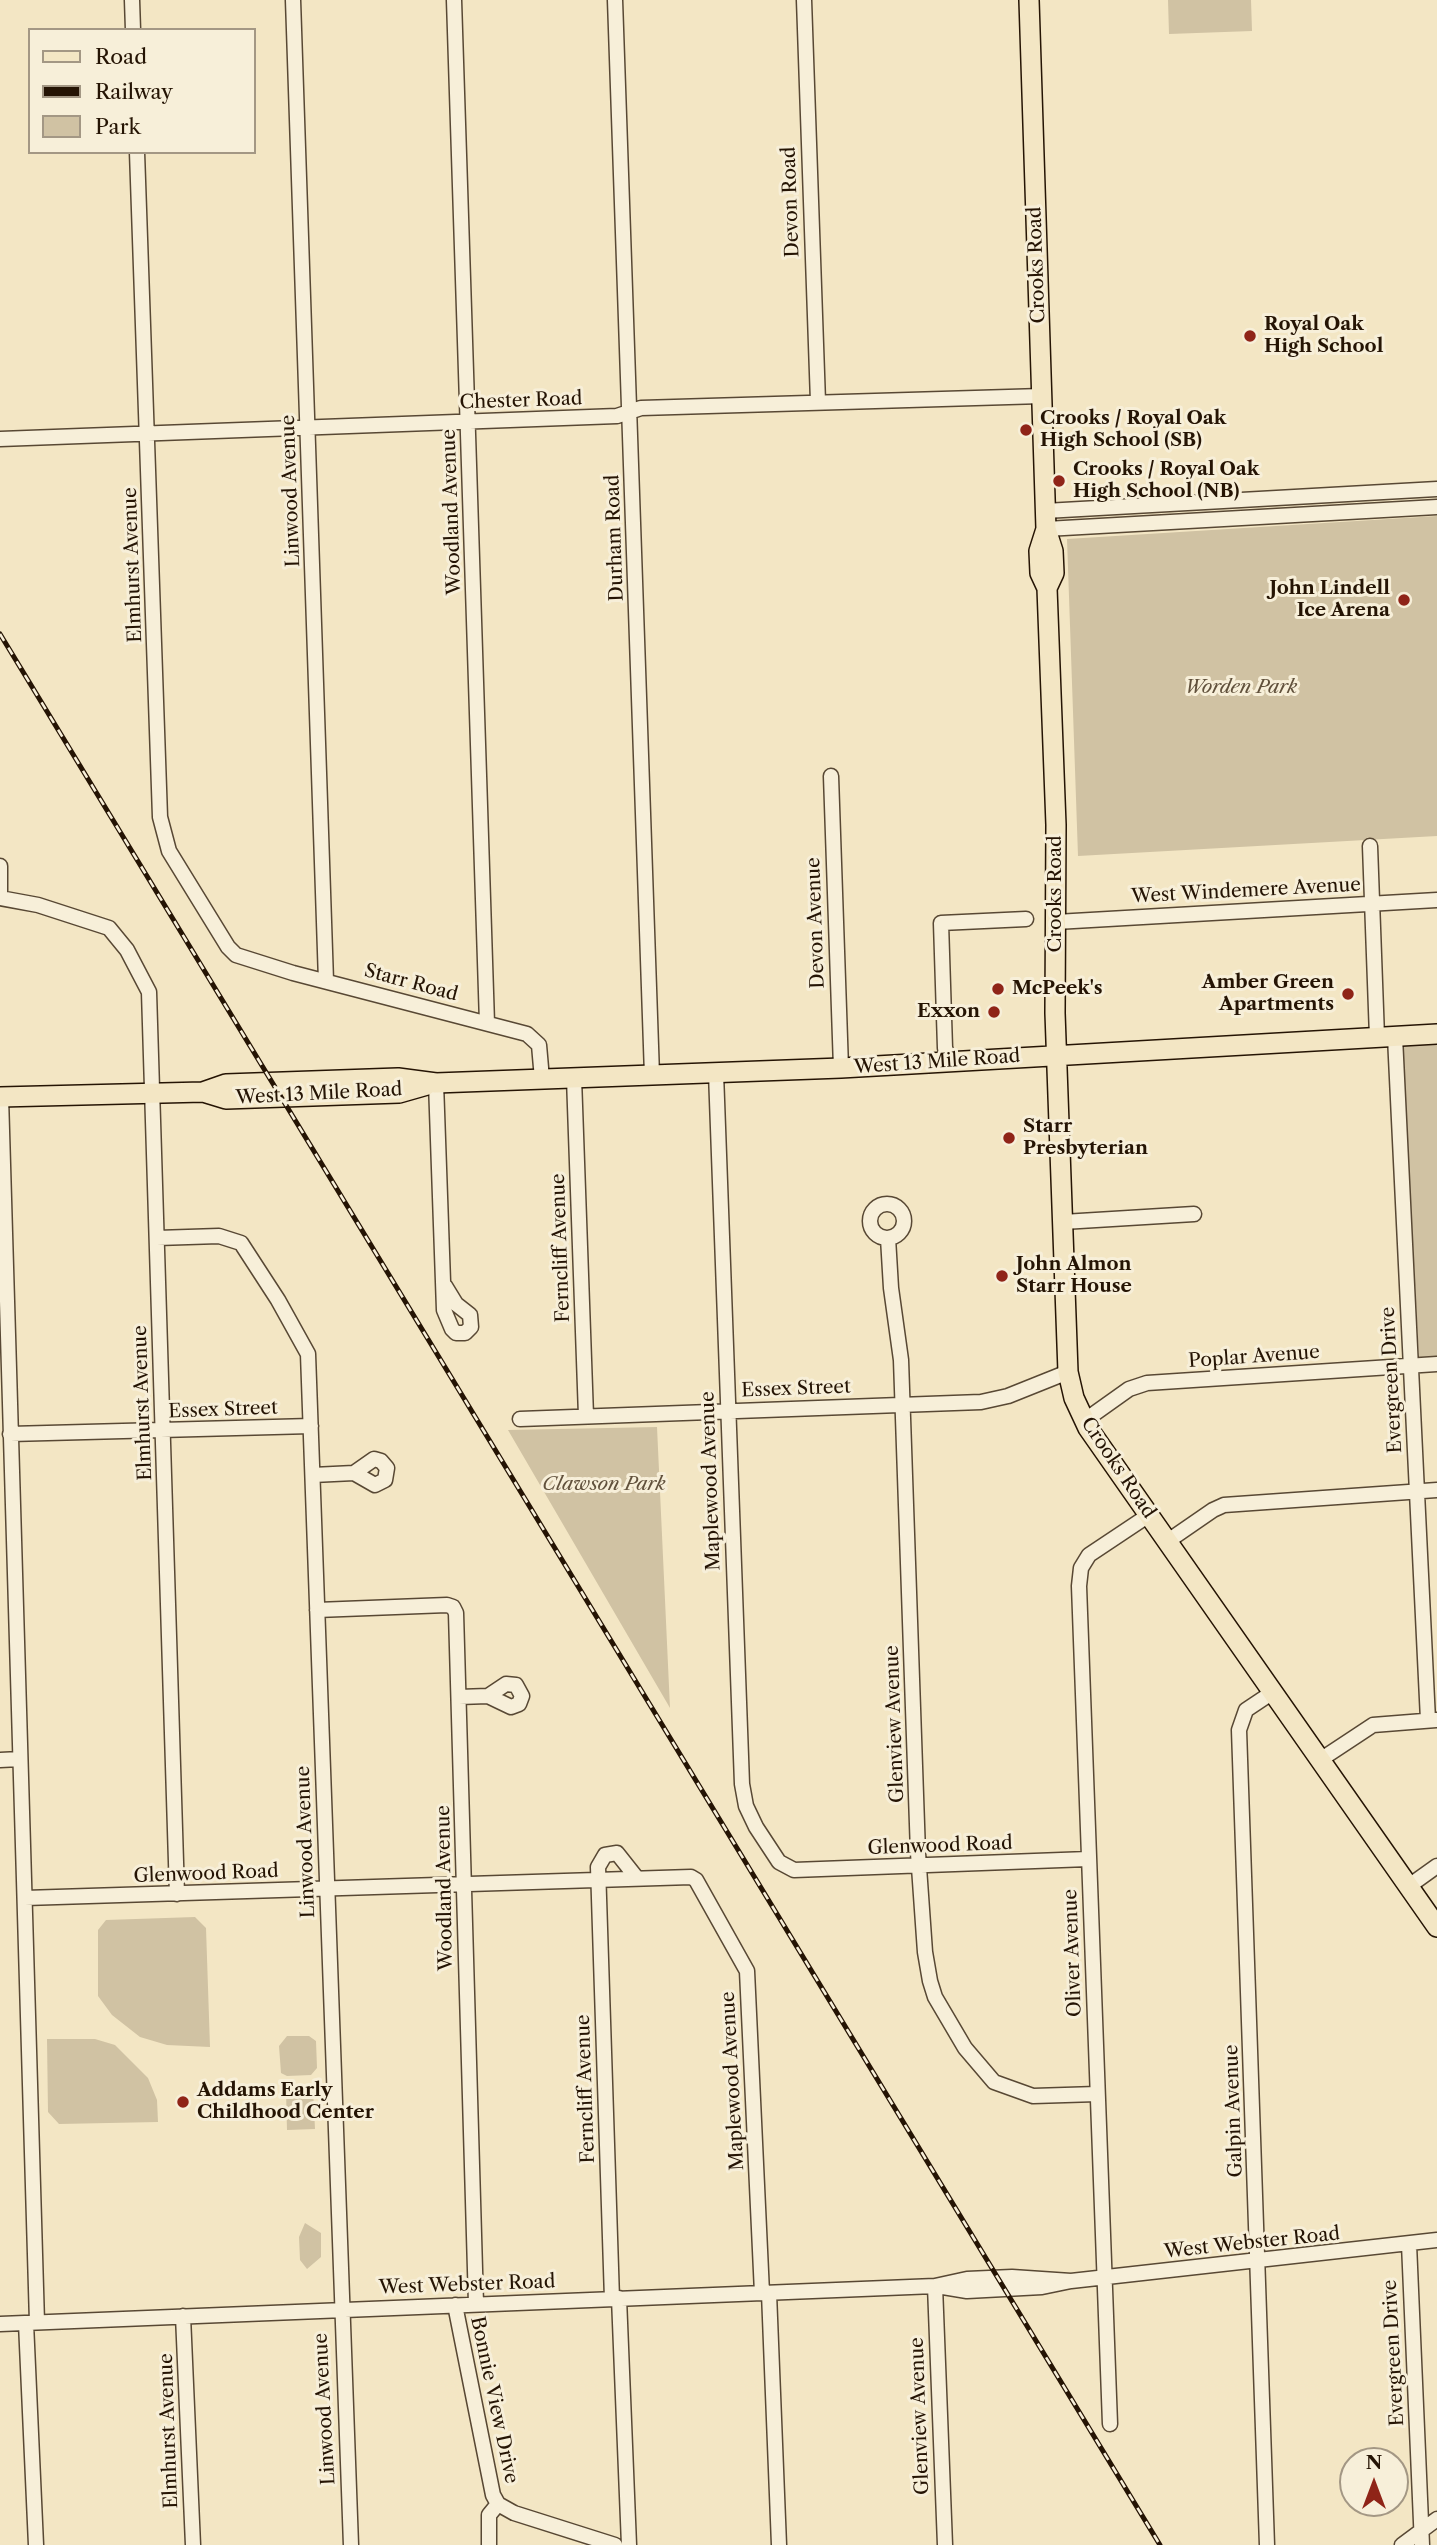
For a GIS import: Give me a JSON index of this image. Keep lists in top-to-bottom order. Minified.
{"streets":{"main road":["Crooks Road","West 13 Mile Road"],"street":["Devon Road","Chester Road","Linwood Avenue","Woodland Avenue","Durham Road","Elmhurst Avenue","West Windemere Avenue","Devon Avenue","Starr Road","Ferncliff Avenue","Poplar Avenue","Evergreen Drive","Essex Street","Maplewood Avenue","Glenview Avenue","Glenwood Road","Oliver Avenue","Galpin Avenue","West Webster Road","Bonnie View Drive"]},"crossings":[["Devon Road","Chester Road"],["Crooks Road","Chester Road"],["Crooks Road","West Windemere Avenue"],["Crooks Road","West 13 Mile Road"],["Crooks Road","Poplar Avenue"],["Crooks Road","Essex Street"],["Crooks Road","Oliver Avenue"],["Crooks Road","Galpin Avenue"],["Chester Road","Linwood Avenue"],["Chester Road","Woodland Avenue"],["Chester Road","Durham Road"],["Chester Road","Elmhurst Avenue"],["Linwood Avenue","Woodland Avenue"],["Linwood Avenue","Elmhurst Avenue"],["Linwood Avenue","Starr Road"],["Linwood Avenue","Essex Street"],["Linwood Avenue","Glenwood Road"],["Linwood Avenue","West Webster Road"],["Woodland Avenue","Starr Road"],["Woodland Avenue","Glenwood Road"],["Woodland Avenue","West Webster Road"],["Durham Road","West 13 Mile Road"],["Elmhurst Avenue","Starr Road"],["Elmhurst Avenue","West 13 Mile Road"],["Elmhurst Avenue","Essex Street"],["Elmhurst Avenue","Glenwood Road"],["Elmhurst Avenue","West Webster Road"],["West Windemere Avenue","Evergreen Drive"],["Devon Avenue","West 13 Mile Road"],["Starr Road","West 13 Mile Road"],["West 13 Mile Road","Ferncliff Avenue"],["West 13 Mile Road","Evergreen Drive"],["West 13 Mile Road","Maplewood Avenue"],["Ferncliff Avenue","Essex Street"],["Ferncliff Avenue","Glenwood Road"],["Ferncliff Avenue","West Webster Road"],["Poplar Avenue","Evergreen Drive"],["Evergreen Drive","West Webster Road"],["Essex Street","Maplewood Avenue"],["Essex Street","Glenview Avenue"],["Maplewood Avenue","Glenwood Road"],["Maplewood Avenue","West Webster Road"],["Glenview Avenue","Glenwood Road"],["Glenview Avenue","Oliver Avenue"],["Glenview Avenue","West Webster Road"],["Glenwood Road","Oliver Avenue"],["Oliver Avenue","West Webster Road"],["Galpin Avenue","West Webster Road"],["West Webster Road","Bonnie View Drive"]],"parks":["Worden Park","Clawson Park"],"places":["Royal Oak High School","Crooks / Royal Oak High School (SB)","Crooks / Royal Oak High School (NB)","John Lindell Ice Arena","McPeek's","Amber Green Apartments","Exxon","Starr Presbyterian","John Almon Starr House","Addams Early Childhood Center"],"legend":["Road","Railway","Park"],"north":"top"}
